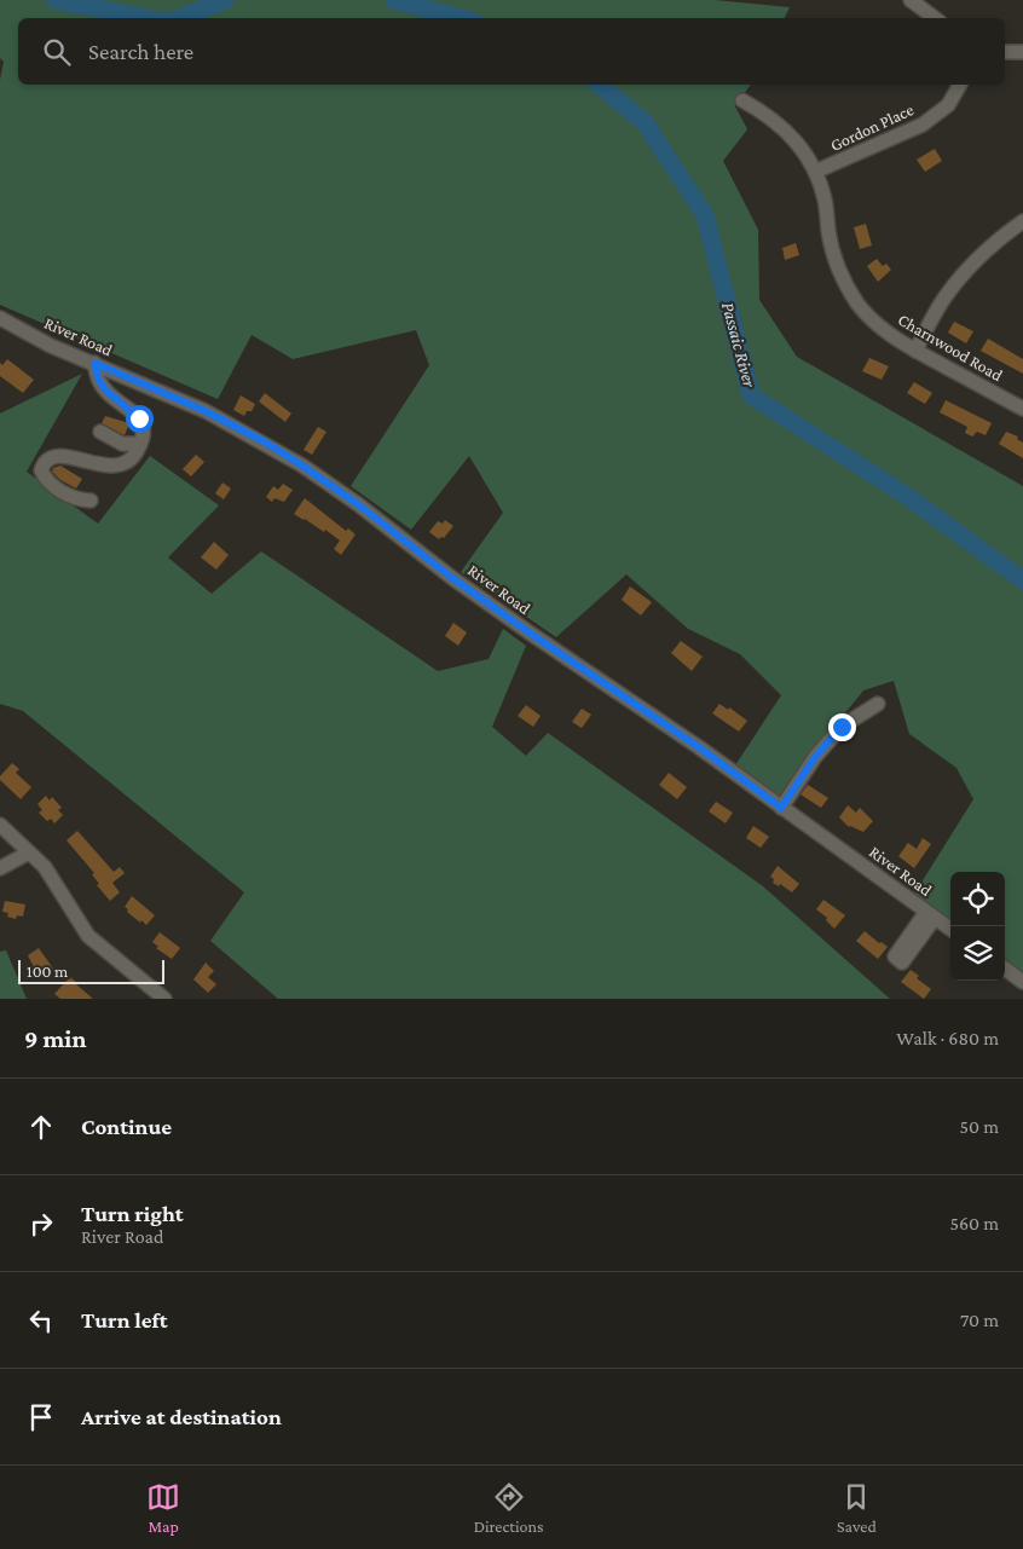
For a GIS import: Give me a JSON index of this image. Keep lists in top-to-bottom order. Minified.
{"streets":{"street":["Gordon Place","River Road","Charnwood Road"]},"crossings":[["Gordon Place","Charnwood Road"]],"water":["Passaic River"],"scale_bar":"100 m","page":{"search":"Search here","scale":"100 m","heading":["9 min","Walk · 680 m"],"list":[["Continue","50 m"],["Turn right","River Road","560 m"],["Turn left","70 m"],"Arrive at destination"],"nav":["Map","Directions","Saved"]}}
